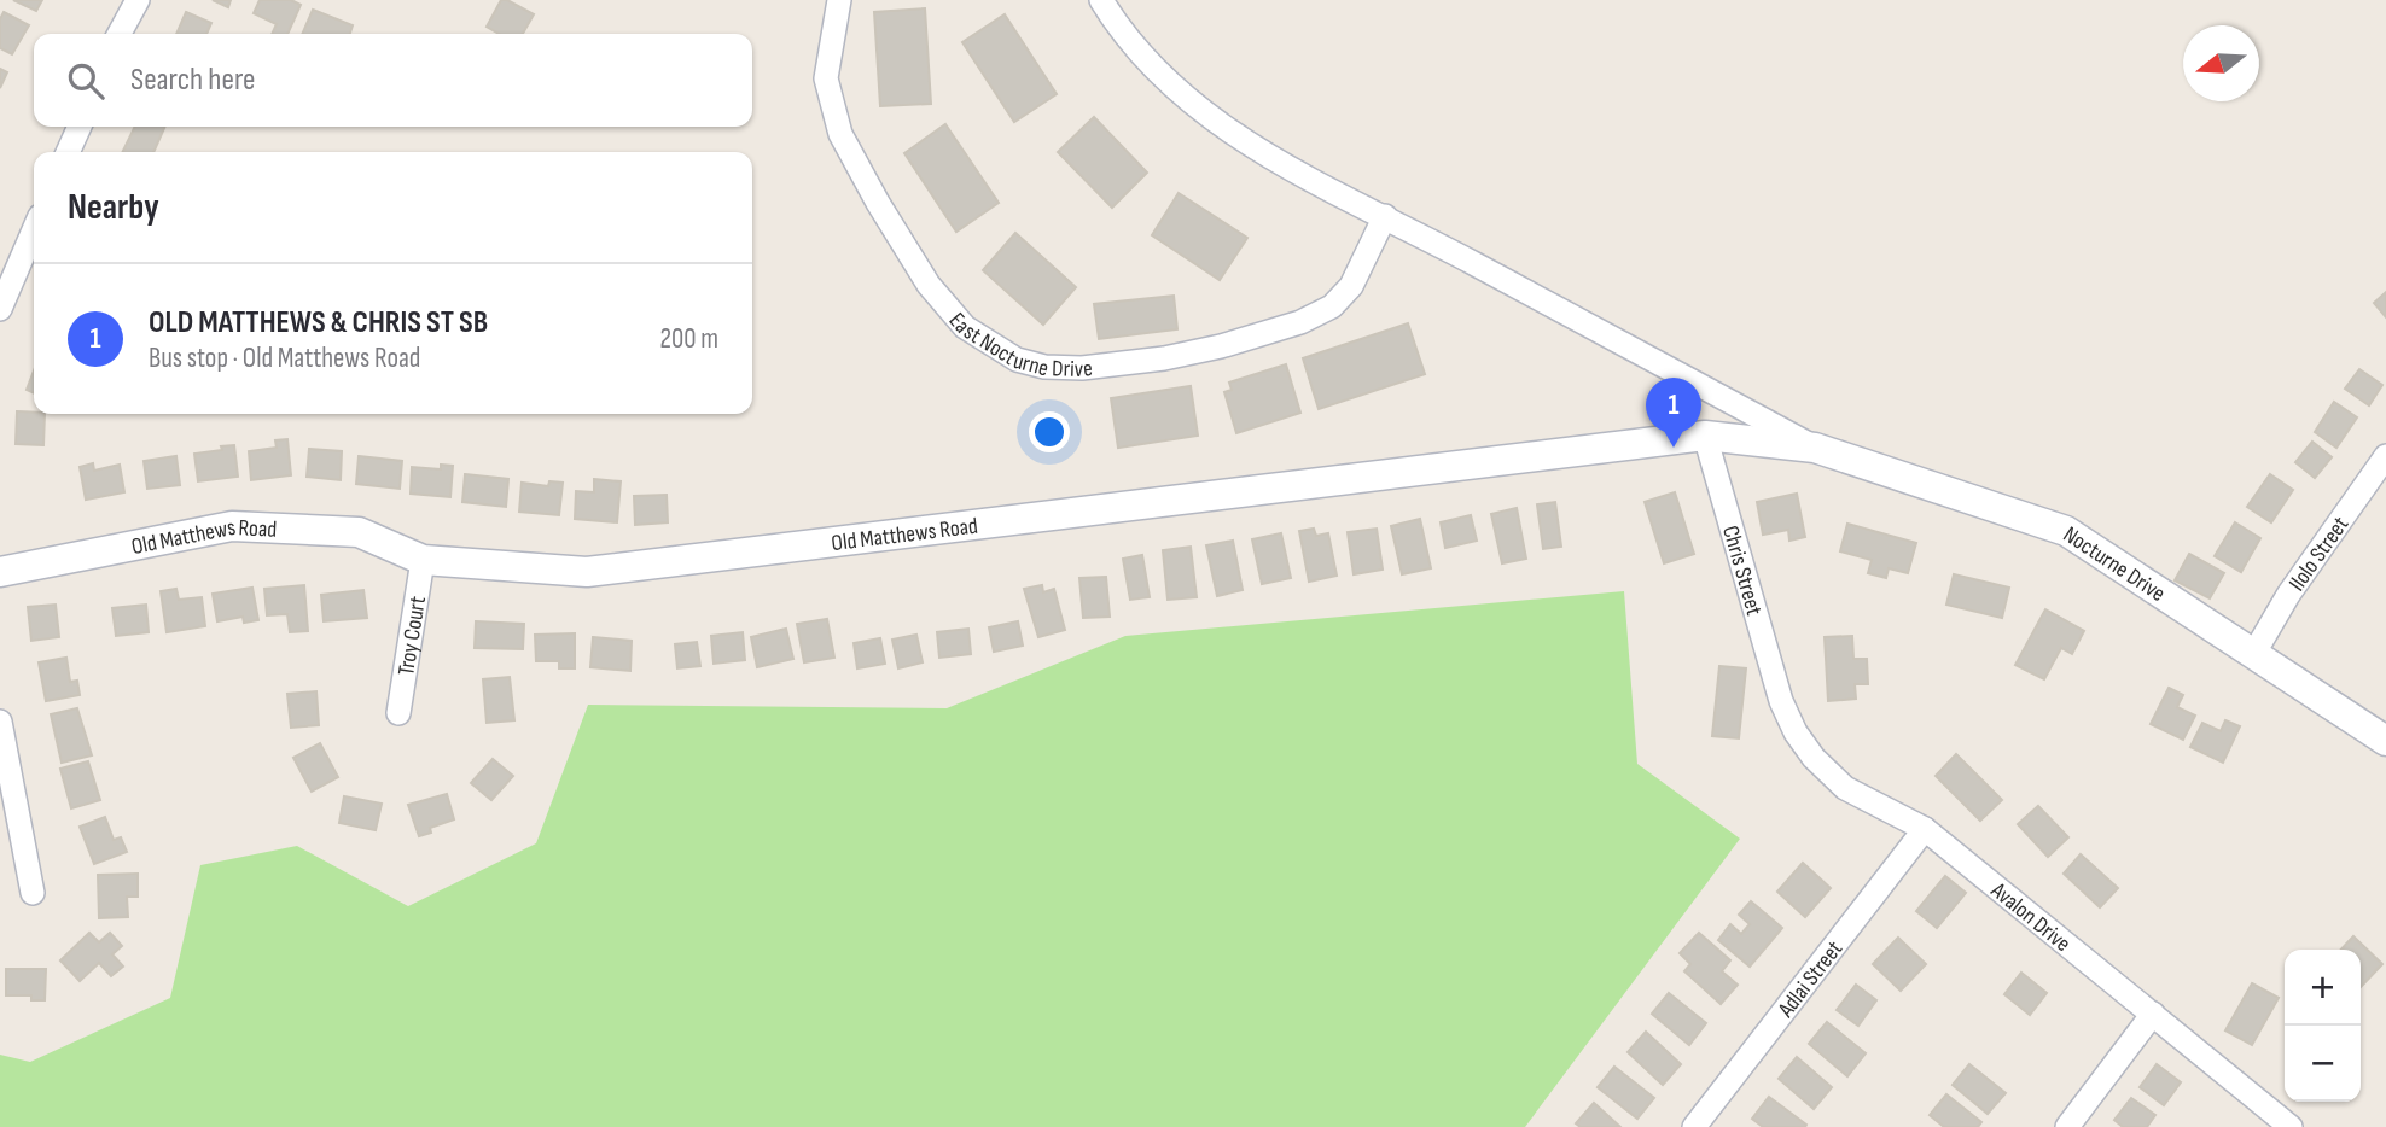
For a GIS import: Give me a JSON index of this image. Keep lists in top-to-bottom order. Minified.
{"streets":{"street":["East Nocturne Drive","Old Matthews Road","Ilolo Street","Nocturne Drive","Chris Street","Troy Court","Avalon Drive","Adlai Street"]},"crossings":[["Old Matthews Road","Nocturne Drive"],["Old Matthews Road","Chris Street"],["Old Matthews Road","Troy Court"],["Ilolo Street","Nocturne Drive"],["Chris Street","Avalon Drive"],["Avalon Drive","Adlai Street"]],"north":"left","page":{"search":"Search here","heading":"Nearby","list":[{"mark":"1","name":"OLD MATTHEWS & CHRIS ST SB","note":"Bus stop · Old Matthews Road","value":"200 m"}],"pins":"1","map_buttons":["+","−"]}}
